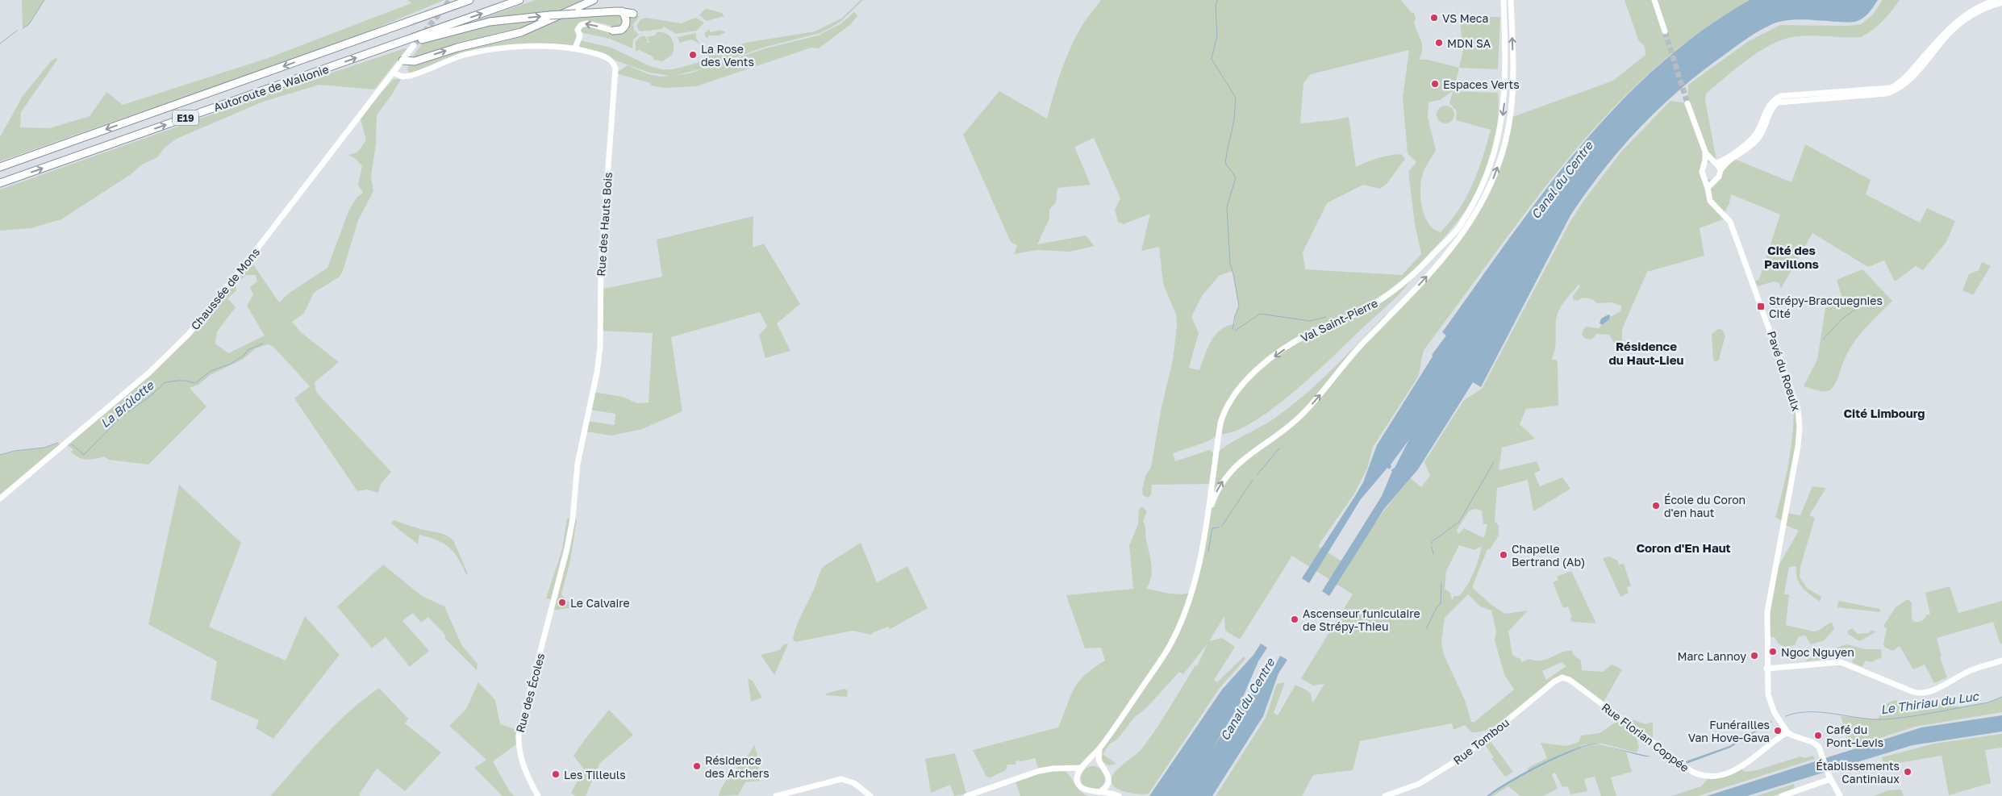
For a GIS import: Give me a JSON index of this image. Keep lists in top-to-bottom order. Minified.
{"streets":{"highway":["Autoroute de Wallonie","E19"],"street":["Rue des Hauts Bois","Chaussée de Mons","Val Saint-Pierre","Pavé du Roeulx","Rue des Écoles","Rue Florian Coppée","Rue Tombou"]},"crossings":[["Rue des Hauts Bois","Chaussée de Mons"],["Rue des Hauts Bois","Rue des Écoles"],["Pavé du Roeulx","Rue Florian Coppée"],["Rue Florian Coppée","Rue Tombou"]],"districts":["Cité des Pavillons","Résidence du Haut-Lieu","Cité Limbourg","Coron d'En Haut"],"water":["Canal du Centre","La Brûlotte","Le Thiriau du Luc"],"places":{"other":["VS Meca","MDN SA","La Rose des Vents","Espaces Verts","École du Coron d'en haut","Chapelle Bertrand (Ab)","Le Calvaire","Ascenseur funiculaire de Strépy-Thieu","Ngoc Nguyen","Marc Lannoy","Funérailles Van Hove-Gava","Café du Pont-Levis","Résidence des Archers","Établissements Cantiniaux","Les Tilleuls"],"transit":["Strépy-Bracquegnies Cité"]}}
